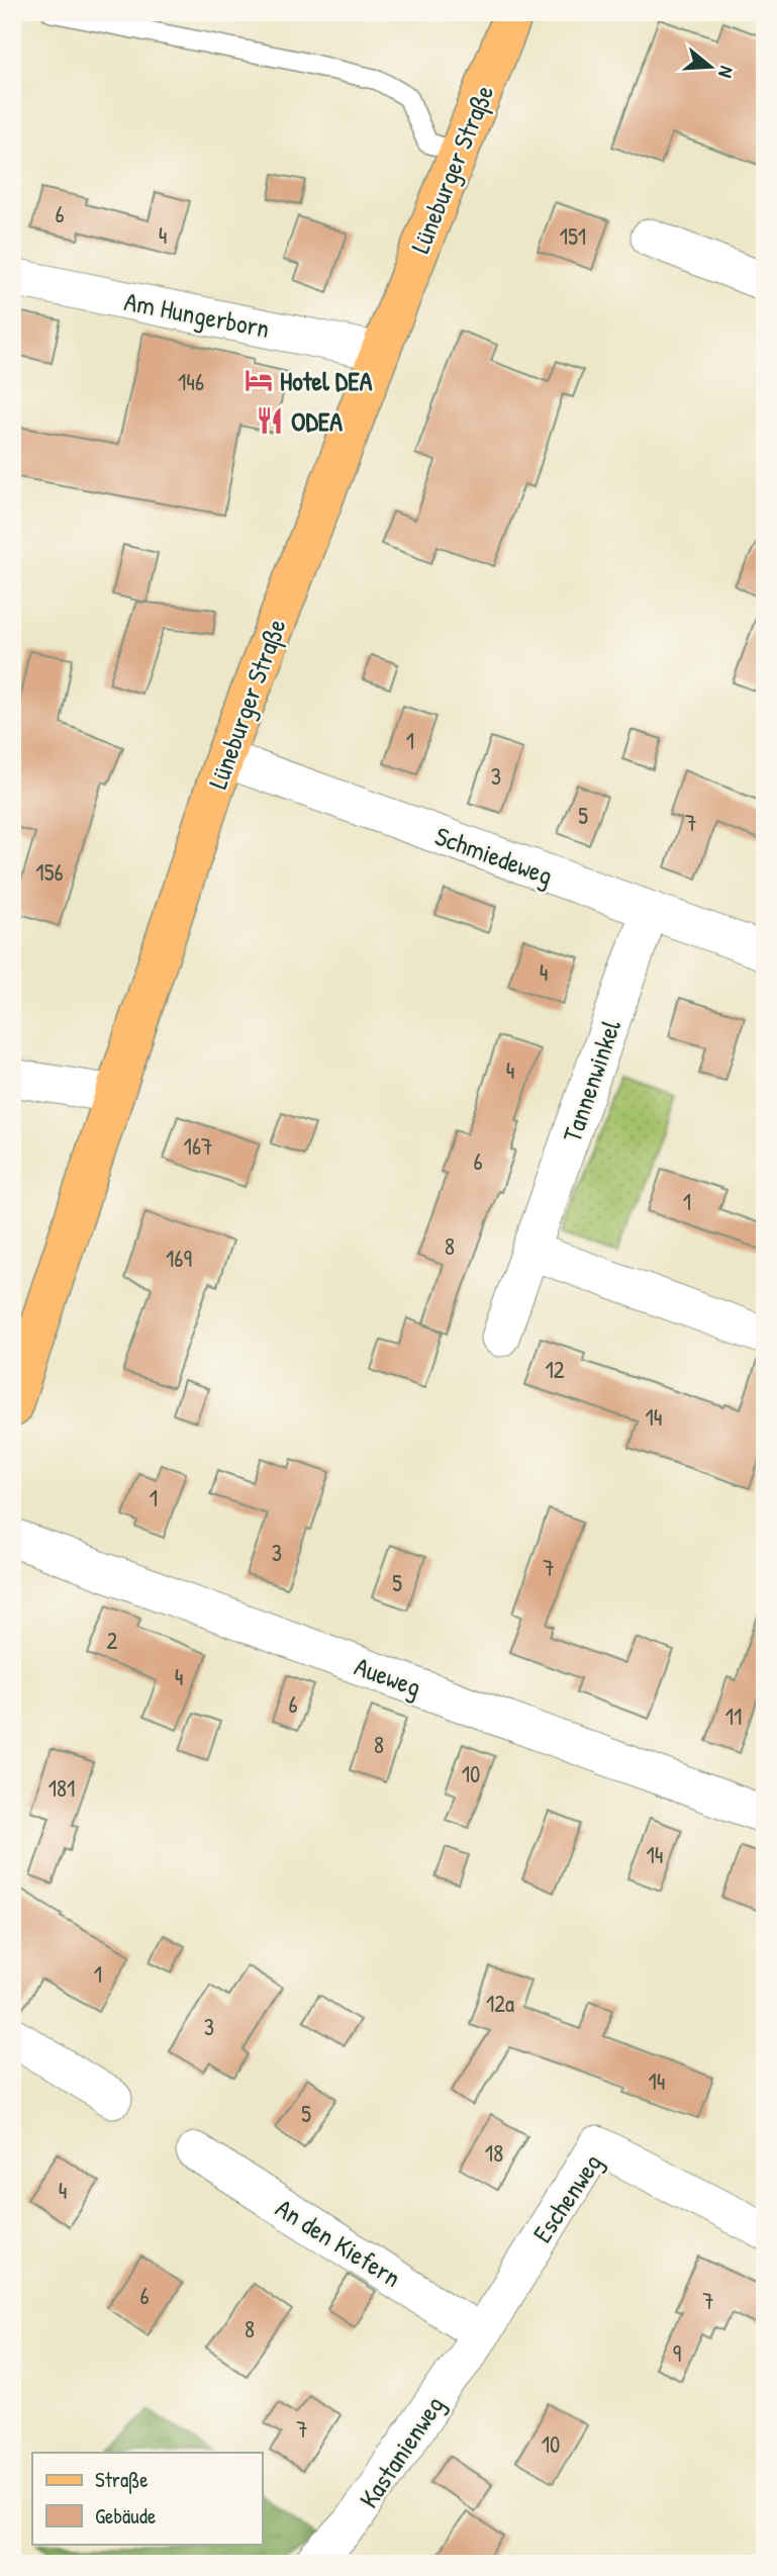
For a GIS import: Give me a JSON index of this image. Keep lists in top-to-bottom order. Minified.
{"streets":{"main road":["Lüneburger Straße"],"street":["Am Hungerborn","Schmiedeweg","Tannenwinkel","Aueweg","Eschenweg","An den Kiefern","Kastanienweg"]},"crossings":[["Lüneburger Straße","Am Hungerborn"],["Lüneburger Straße","Schmiedeweg"],["Schmiedeweg","Tannenwinkel"],["Eschenweg","An den Kiefern"],["Eschenweg","Kastanienweg"],["An den Kiefern","Kastanienweg"]],"places":{"hotel":["Hotel DEA"],"restaurant":["ODEA"]},"house_numbers":["6","4","151","146","1","3","5","7","156","4","4","167","6","1","8","169","12","14","1","3","7","5","2","4","6","11","8","10","181","14","1","12a","3","14","5","18","4","6","7","8","9","7","10"],"legend":["Straße","Gebäude"],"north":"right"}
